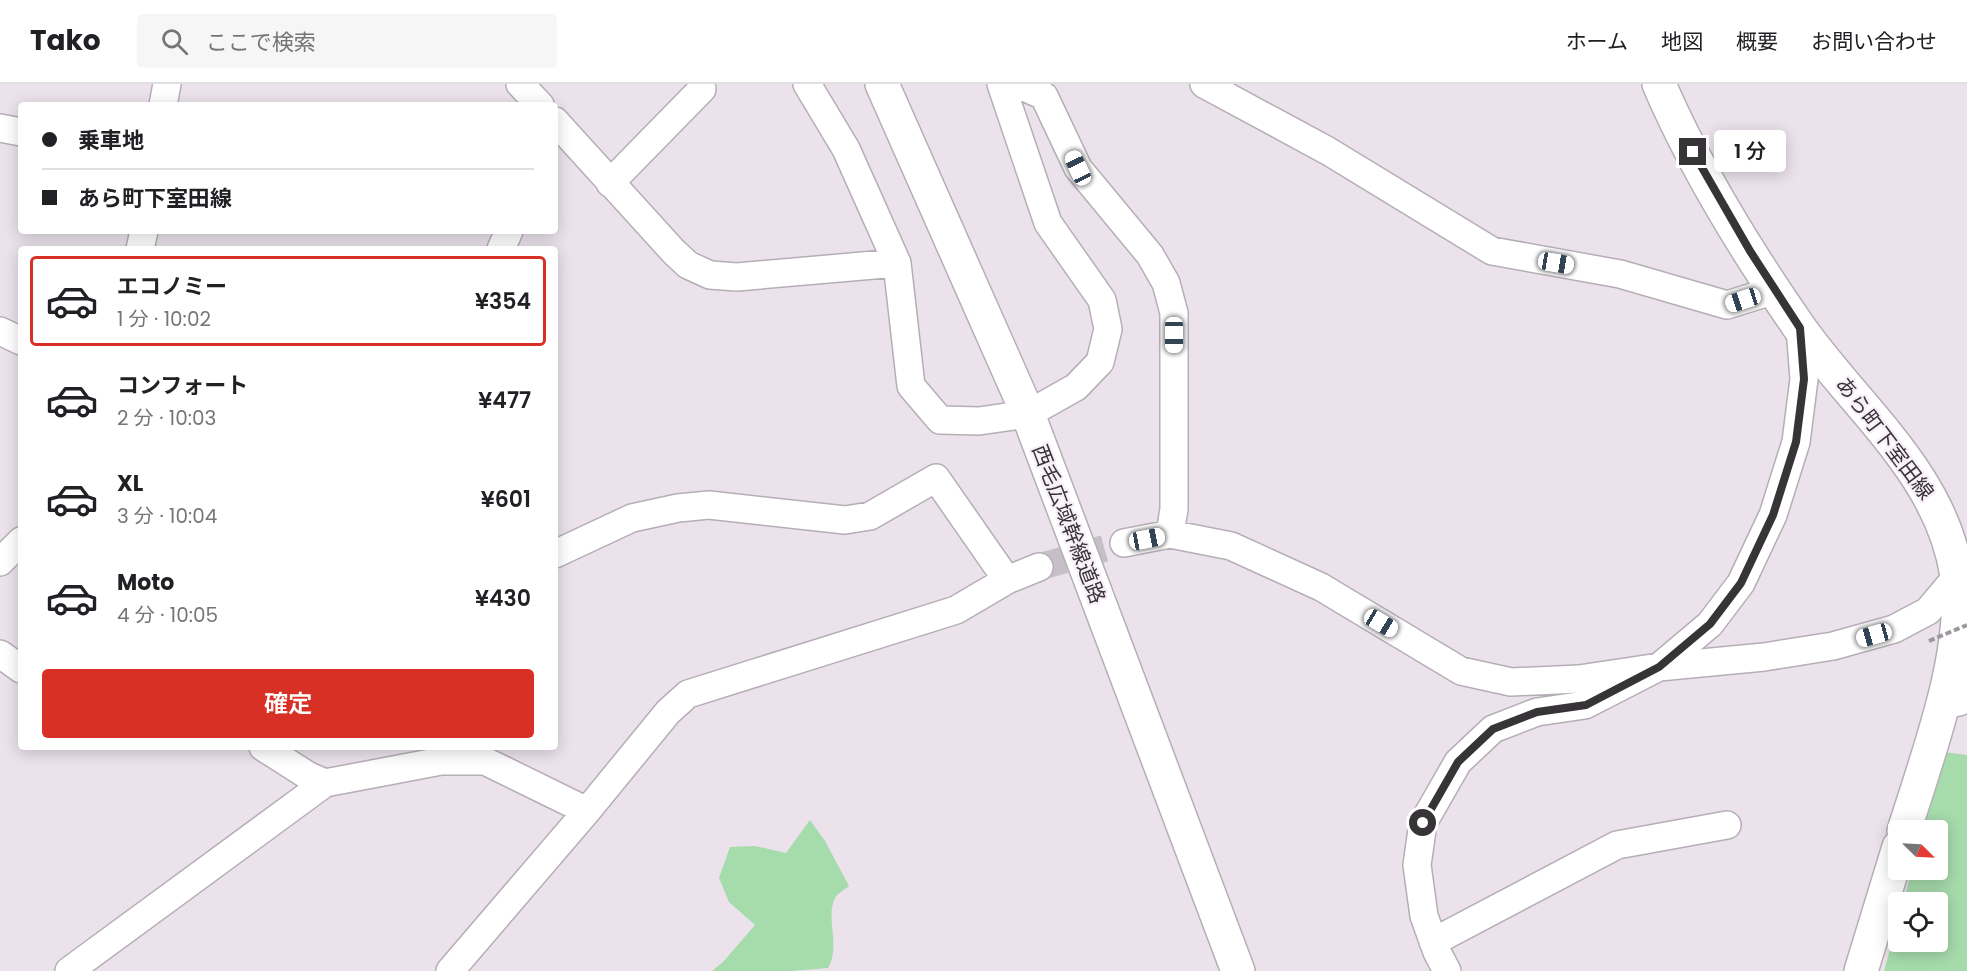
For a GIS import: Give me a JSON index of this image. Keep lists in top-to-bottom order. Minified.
{"streets":{"main road":["あら町下室田線","西毛広域幹線道路"]},"north":"bottom right","page":{"header":"Tako","search":"ここで検索","nav":["ホーム","地図","概要","お問い合わせ"],"banner":["乗車地","あら町下室田線"],"bubble":"1 分","list":[{"name":"エコノミー","note":"1 分 · 10:02","value":"¥354"},{"name":"コンフォート","note":"2 分 · 10:03","value":"¥477"},{"name":"XL","note":"3 分 · 10:04","value":"¥601"},{"name":"Moto","note":"4 分 · 10:05","value":"¥430"}],"buttons":"確定"}}
